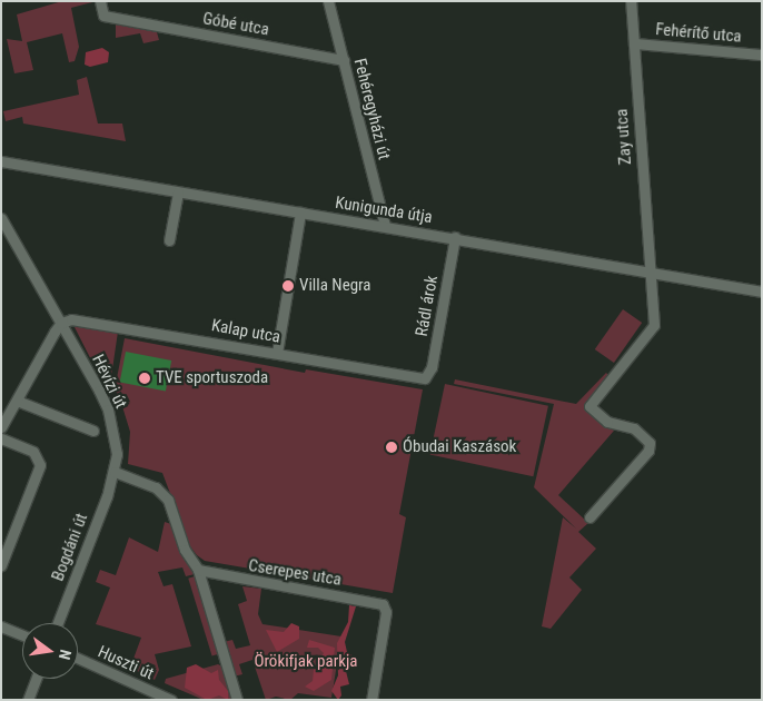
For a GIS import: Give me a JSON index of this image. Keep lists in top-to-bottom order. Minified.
{"streets":{"street":["Góbé utca","Fehérítő utca","Fehéregyházi út","Zay utca","Kunigunda útja","Rádl árok","Kalap utca","Hévízi út","Bogdáni út","Cserepes utca","Huszti út"]},"crossings":[["Góbé utca","Fehéregyházi út"],["Fehérítő utca","Zay utca"],["Fehéregyházi út","Kunigunda útja"],["Zay utca","Kunigunda útja"],["Kunigunda útja","Rádl árok"],["Rádl árok","Kalap utca"],["Kalap utca","Hévízi út"],["Hévízi út","Bogdáni út"]],"parks":["Örökifjak parkja"],"places":["Villa Negra","TVE sportuszoda","Óbudai Kaszások"],"north":"right"}
